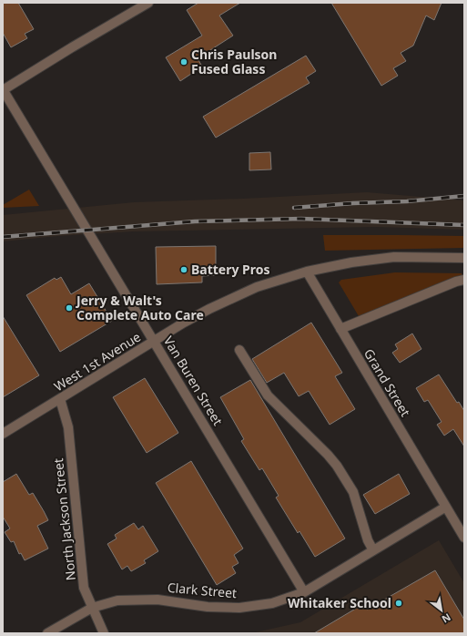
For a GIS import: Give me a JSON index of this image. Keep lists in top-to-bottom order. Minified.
{"streets":{"street":["West 1st Avenue","Van Buren Street","Grand Street","North Jackson Street","Clark Street"]},"crossings":[["West 1st Avenue","Van Buren Street"],["West 1st Avenue","Grand Street"],["West 1st Avenue","North Jackson Street"],["Van Buren Street","Clark Street"],["Grand Street","Clark Street"],["North Jackson Street","Clark Street"]],"places":["Chris Paulson Fused Glass","Battery Pros","Jerry & Walt's Complete Auto Care","Whitaker School"],"north":"bottom right"}
